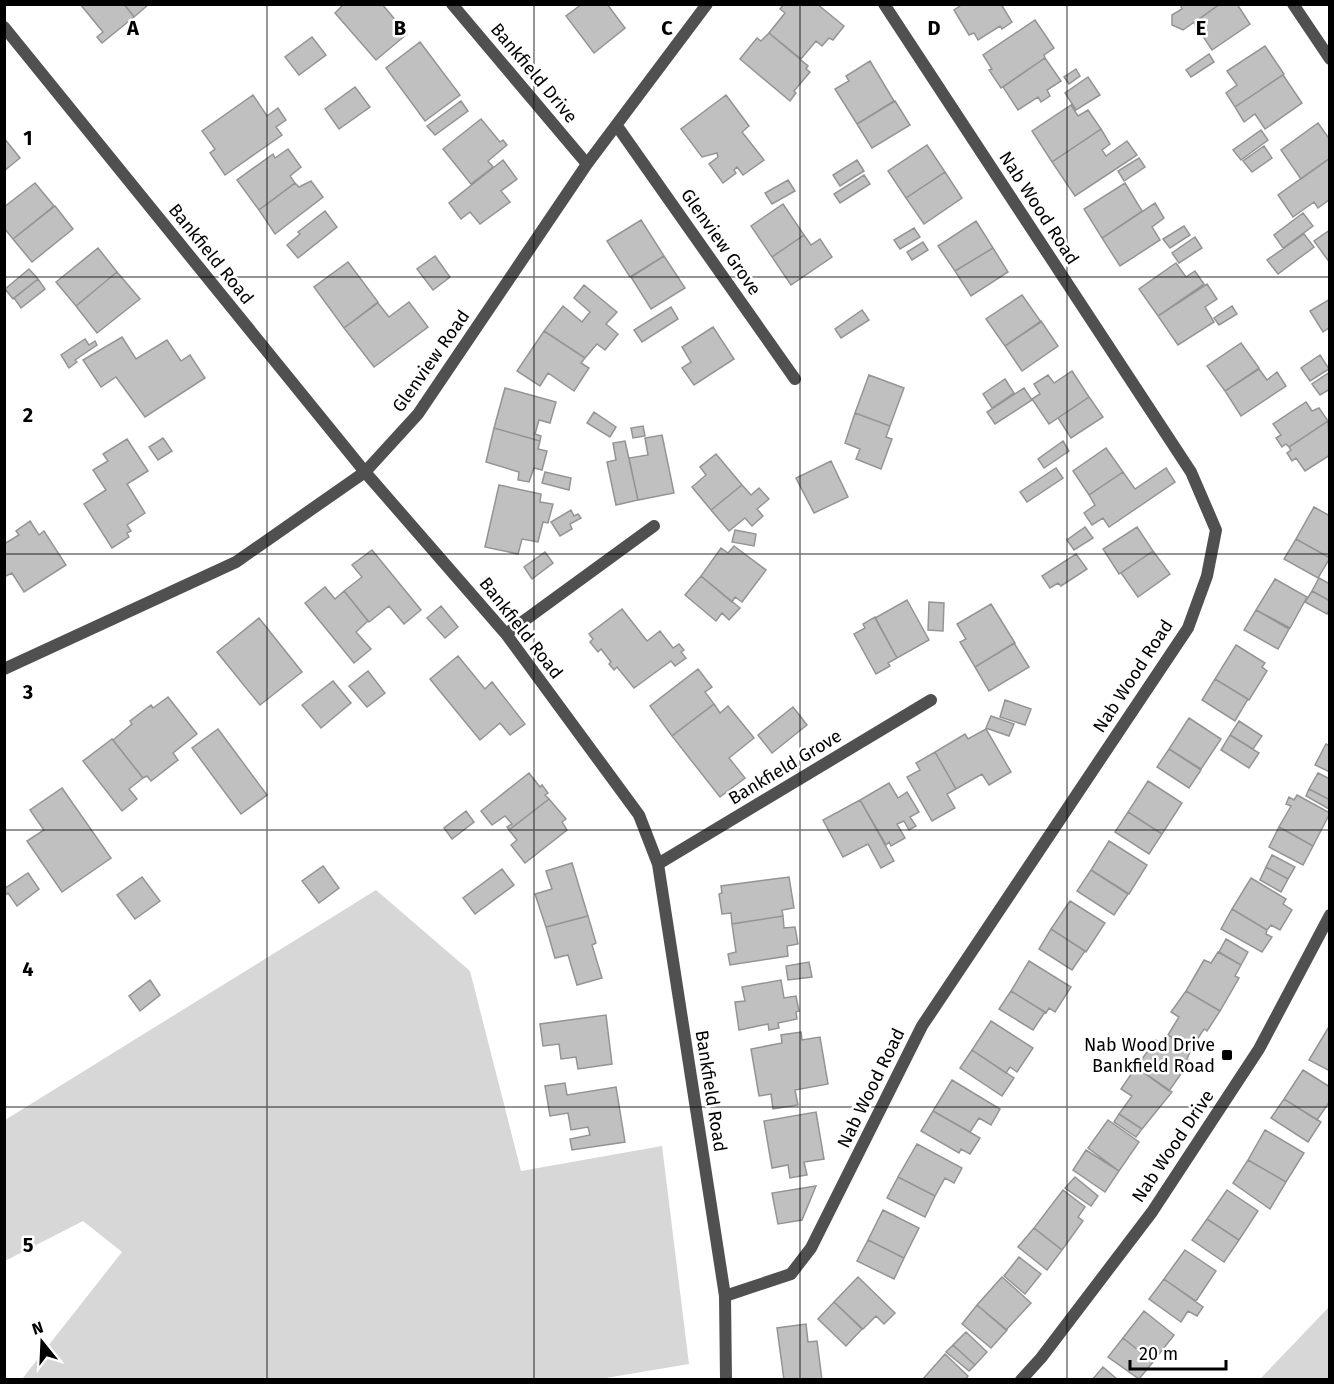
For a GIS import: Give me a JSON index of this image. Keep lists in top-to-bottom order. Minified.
{"streets":{"street":["Bankfield Drive","Nab Wood Road","Glenview Grove","Bankfield Road","Glenview Road","Bankfield Grove","Nab Wood Drive"]},"crossings":[["Bankfield Drive","Glenview Road"],["Nab Wood Road","Bankfield Road"],["Glenview Grove","Glenview Road"],["Bankfield Road","Glenview Road"],["Bankfield Road","Bankfield Grove"]],"places":{"transit":["Nab Wood Drive Bankfield Road"]},"scale_bar":"20 m","north":"top","grid":{"columns":["A","B","C","D","E"],"rows":["1","2","3","4","5"]}}
